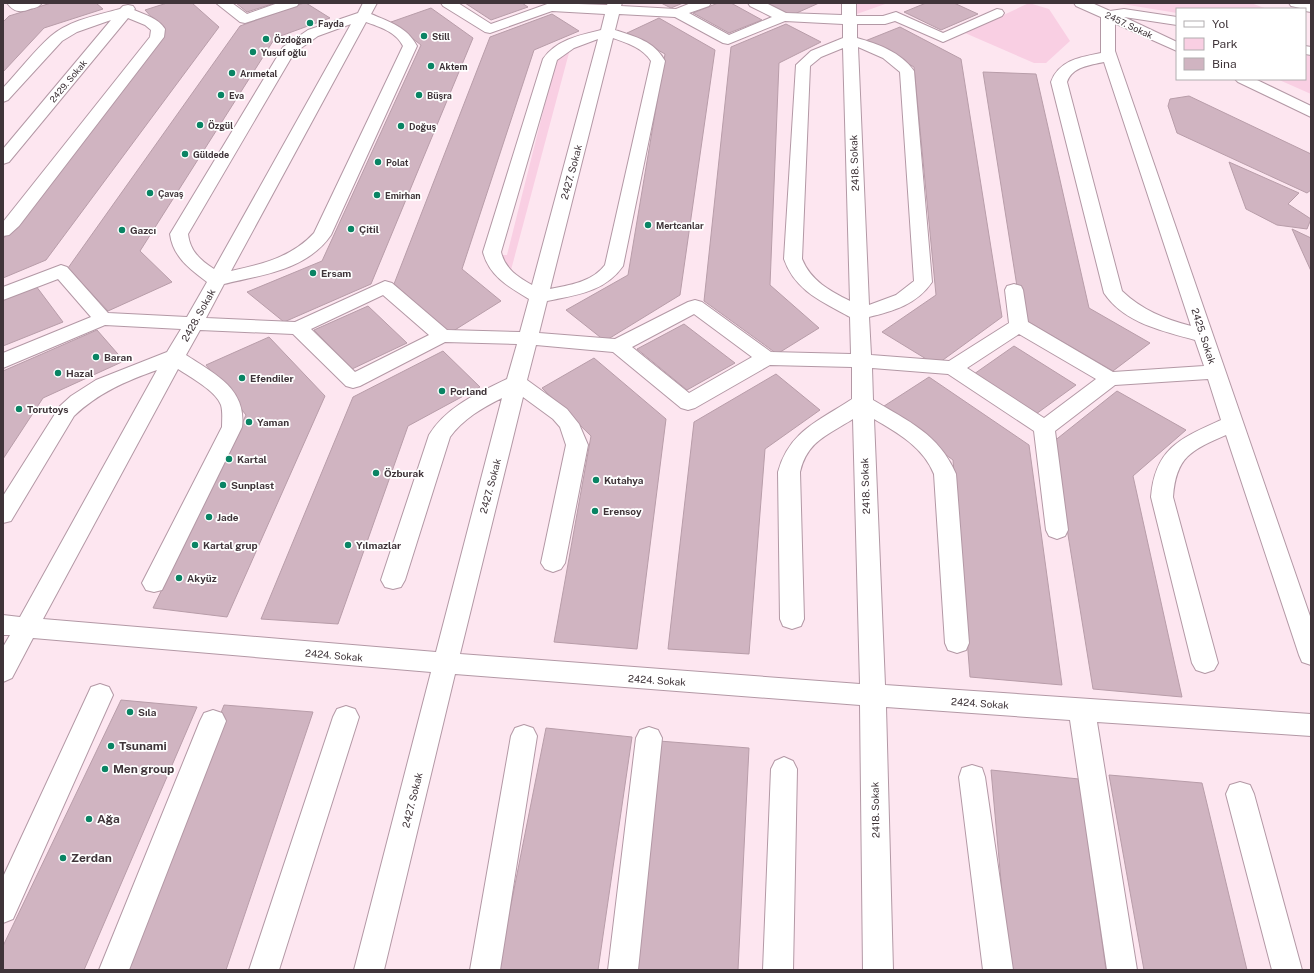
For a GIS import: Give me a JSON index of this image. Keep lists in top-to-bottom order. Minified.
{"streets":{"main road":["2457. Sokak","2429. Sokak","2418. Sokak","2427. Sokak","2428. Sokak","2425. Sokak","2424. Sokak"]},"crossings":[["2457. Sokak","2425. Sokak"],["2418. Sokak","2424. Sokak"],["2427. Sokak","2424. Sokak"],["2428. Sokak","2424. Sokak"]],"places":["Fayda","Still","Özdoğan","Yusuf oğlu","Aktem","Arımetal","Eva","Büşra","Özgül","Doğuş","Güldede","Polat","Çavaş","Emirhan","Mertcanlar","Çitil","Gazcı","Ersam","Baran","Hazal","Efendiler","Porland","Torutoys","Yaman","Kartal","Özburak","Kutahya","Sunplast","Erensoy","Jade","Kartal grup","Yılmazlar","Akyüz","Sıla","Tsunami","Men group","Ağa","Zerdan"],"legend":["Yol","Park","Bina"]}
